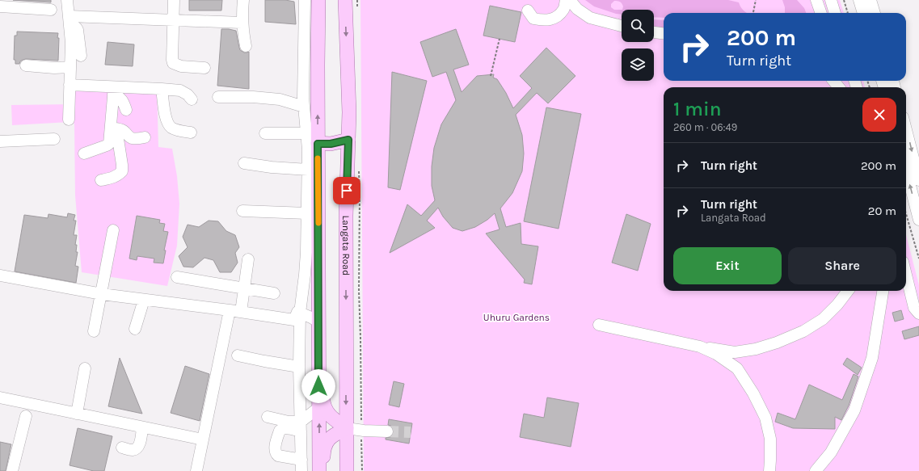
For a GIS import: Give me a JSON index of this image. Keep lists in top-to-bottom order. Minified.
{"streets":{"main road":["Langata Road"]},"parks":["Uhuru Gardens"],"page":{"turn":["200 m","Turn right"],"heading":["1 min","260 m · 06:49"],"list":[{"name":"Turn right","value":"200 m"},{"name":"Turn right","note":"Langata Road","value":"20 m"}],"buttons":["Exit","Share"]}}
